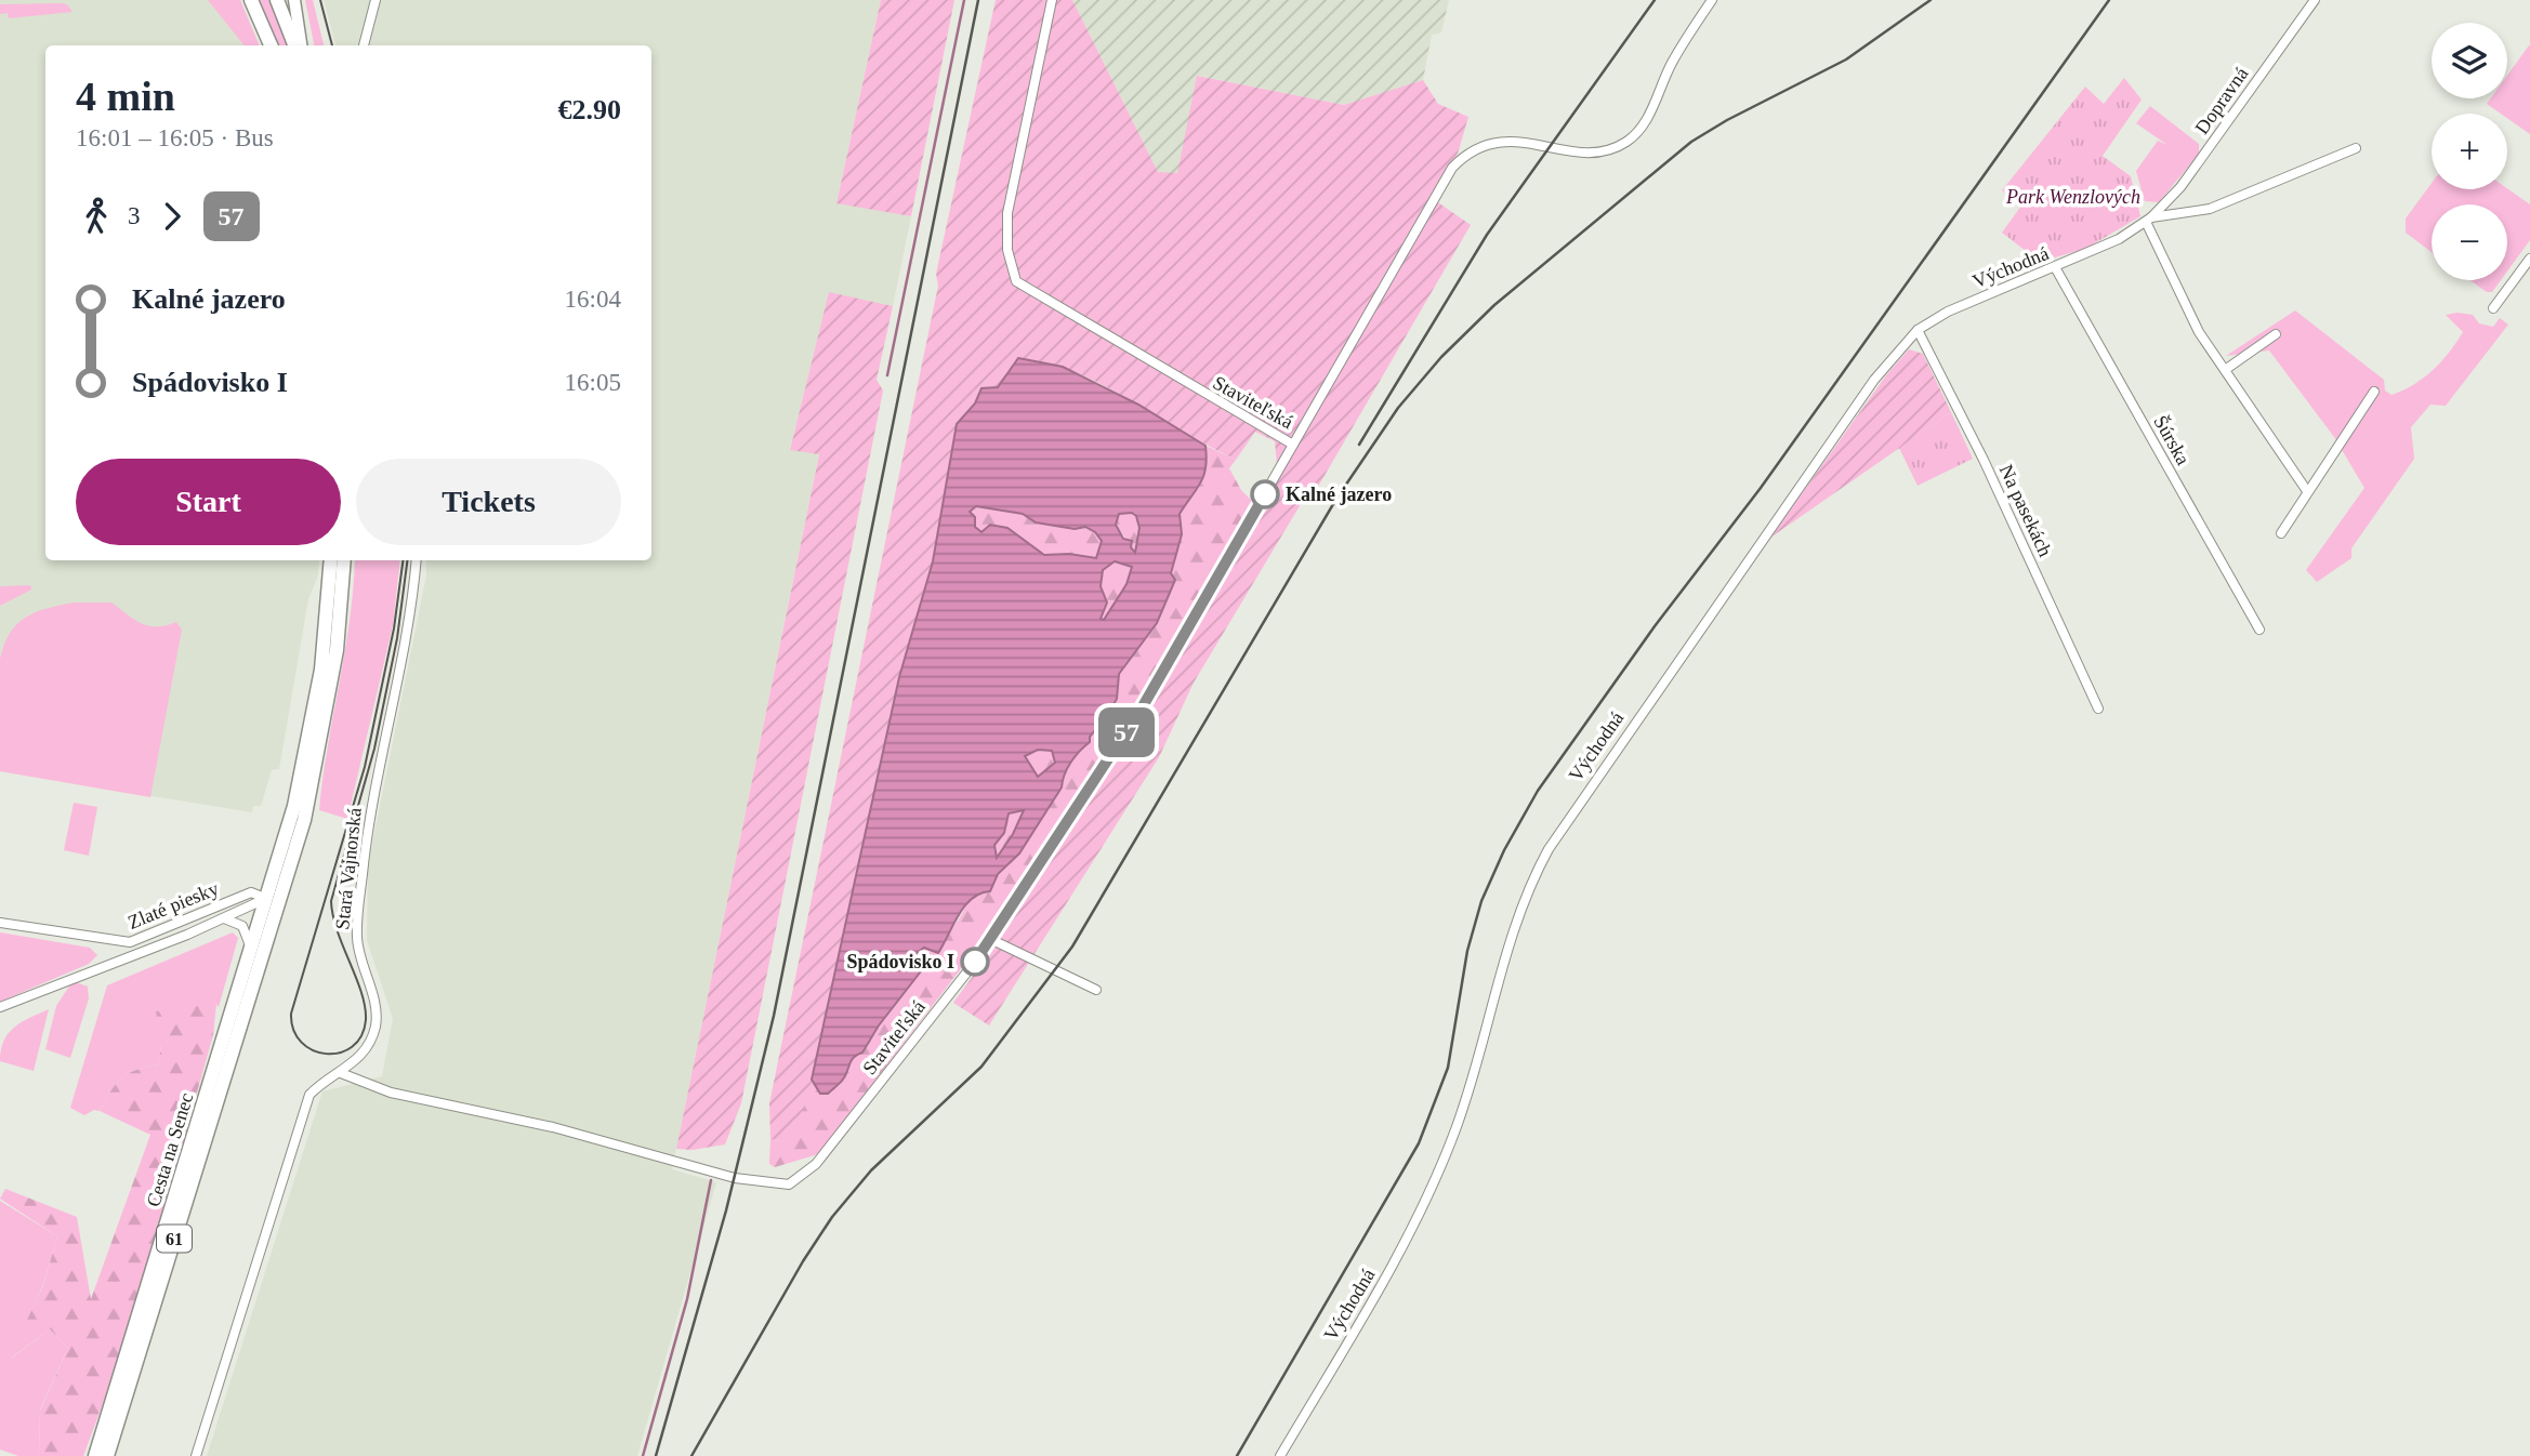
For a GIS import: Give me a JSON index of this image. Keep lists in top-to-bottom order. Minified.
{"streets":{"main road":["Cesta na Senec","61"],"street":["Dopravná","Východná","Staviteľská","Šúrska","Na pasekách","Stará Vajnorská","Zlaté piesky"]},"crossings":[["Dopravná","Východná"],["Východná","Šúrska"],["Východná","Na pasekách"],["Staviteľská","Stará Vajnorská"],["Zlaté piesky","Cesta na Senec"]],"parks":["Park Wenzlových"],"places":["Kalné jazero","Spádovisko I"],"lines":["bus line 57"],"page":{"on_map":"57","map_buttons":["+","−"],"heading":["4 min","16:01 – 16:05 · Bus","€2.90"],"legs":["3","57"],"list":[{"name":"Kalné jazero","value":"16:04"},{"name":"Spádovisko I","value":"16:05"}],"buttons":["Start","Tickets"]}}
